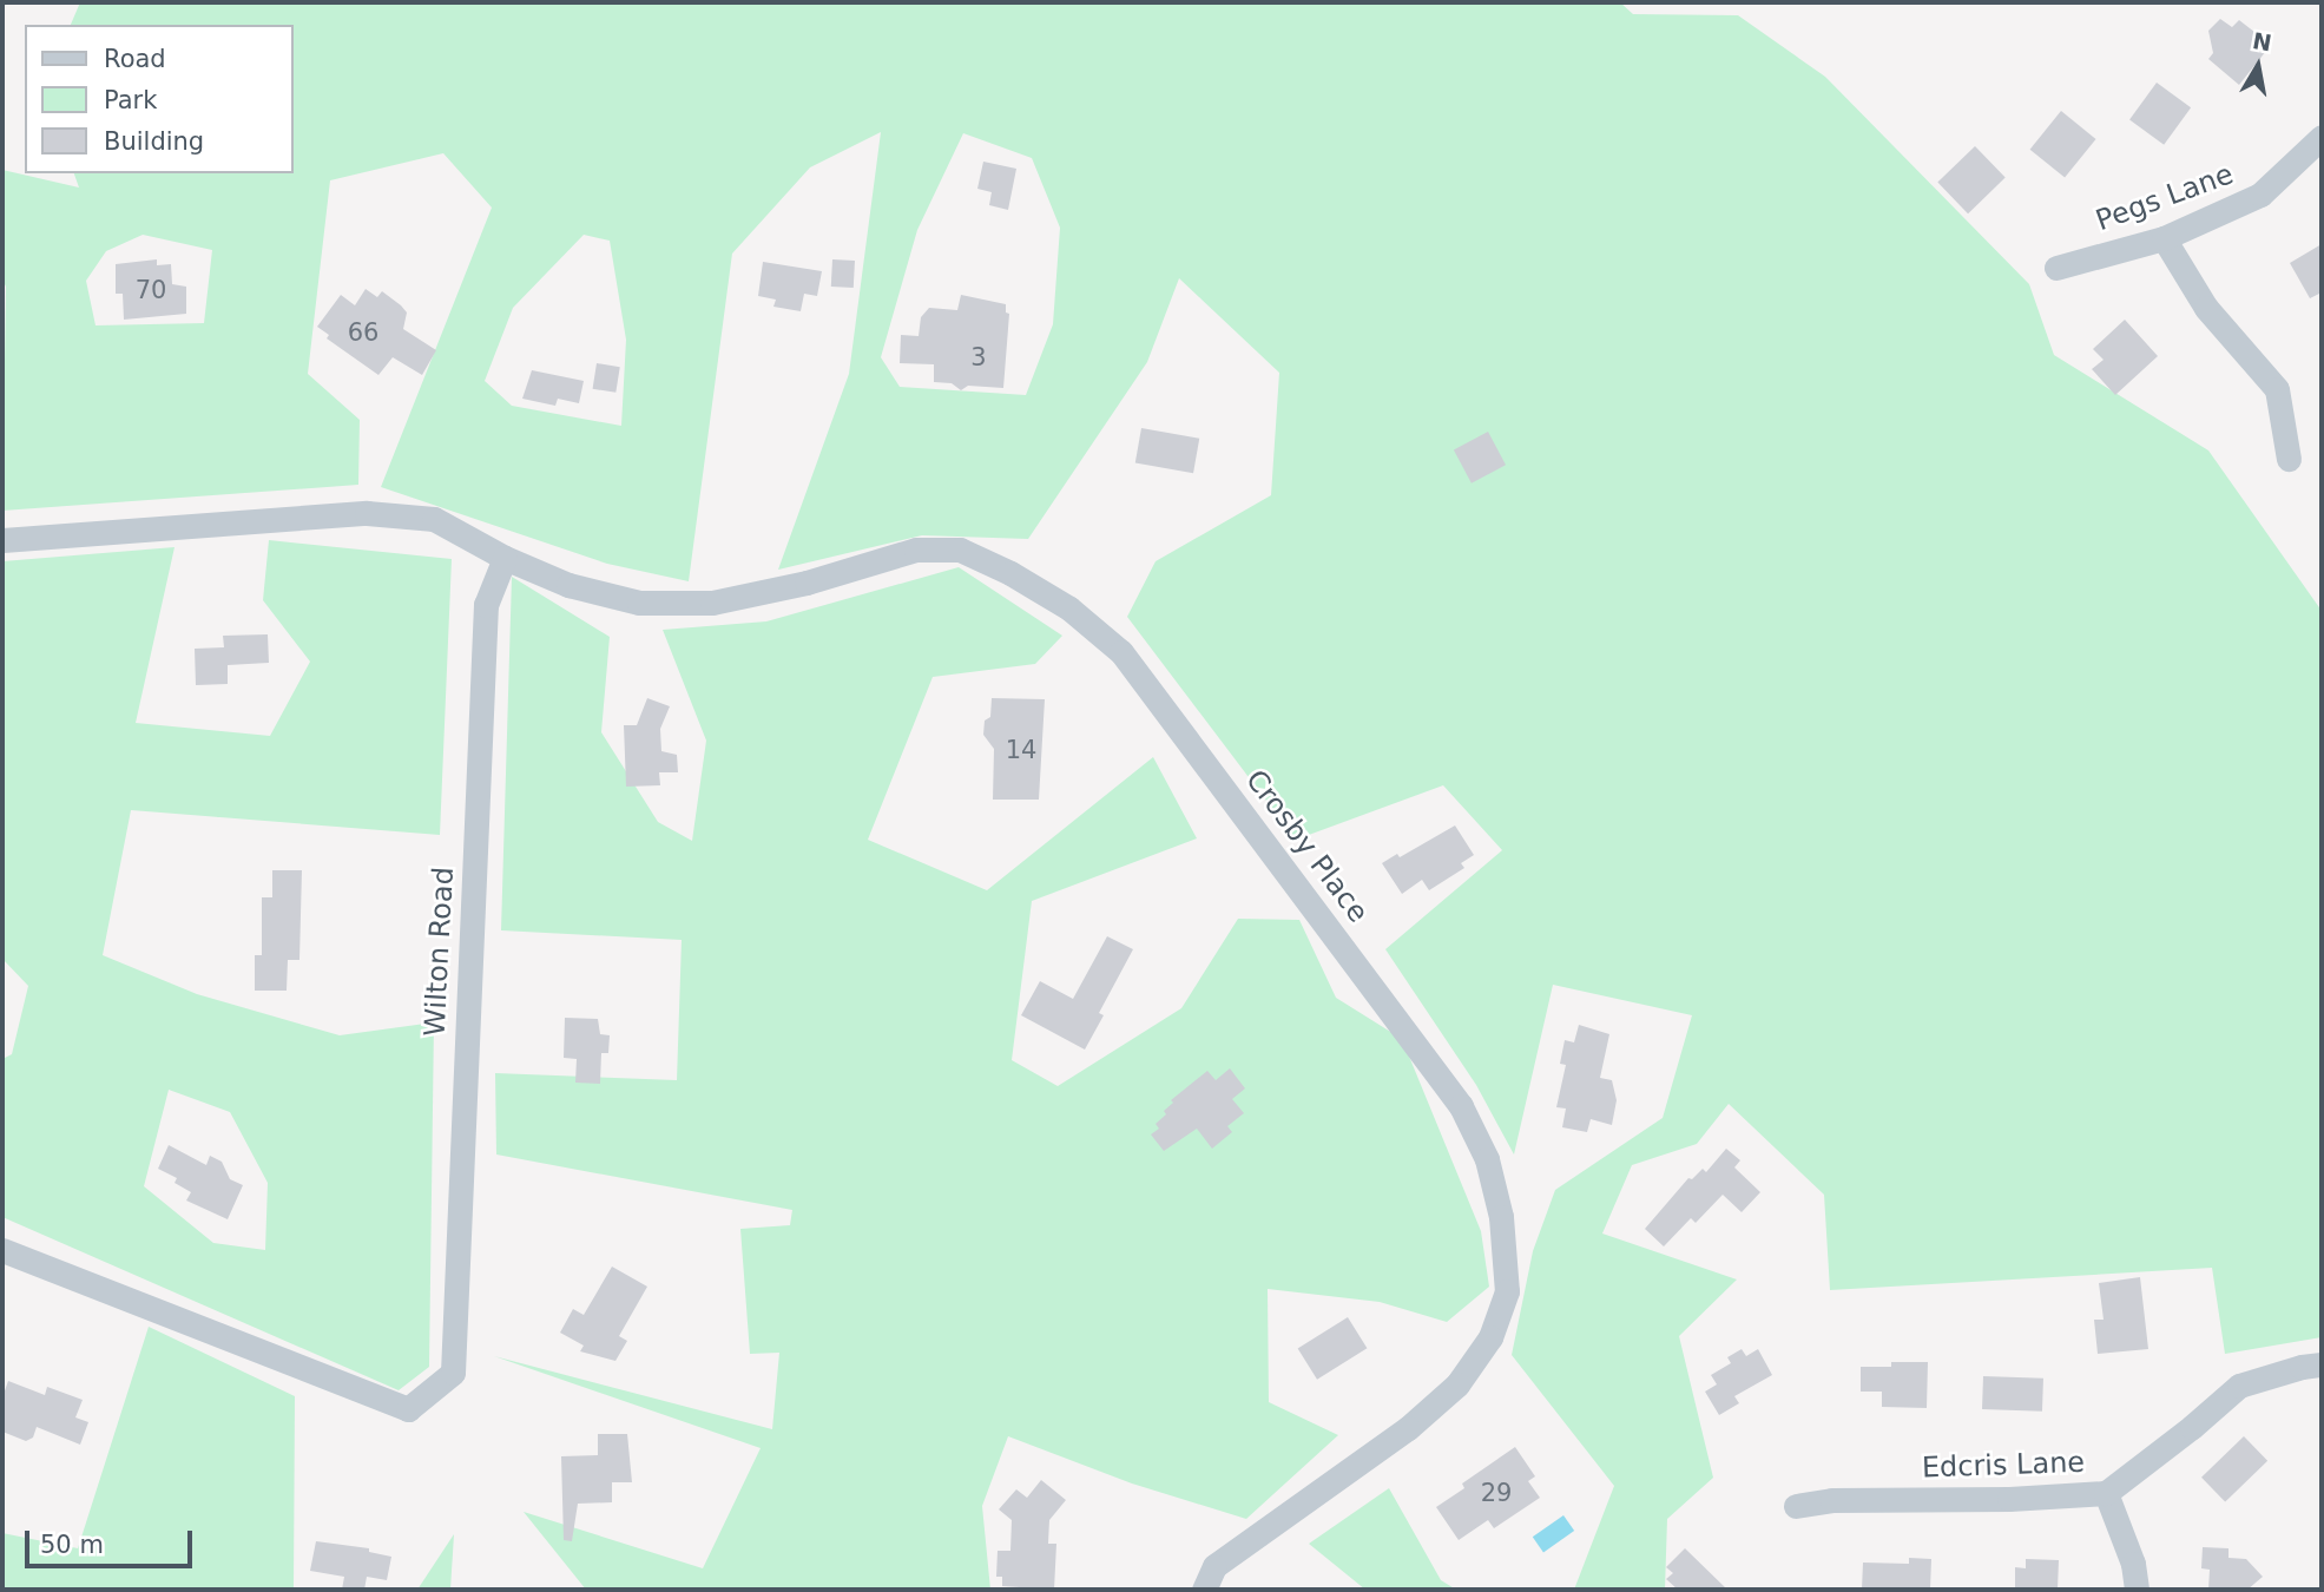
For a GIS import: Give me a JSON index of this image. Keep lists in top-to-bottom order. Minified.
{"streets":{"street":["Pegs Lane","Crosby Place","Wilton Road","Edcris Lane"]},"crossings":[["Crosby Place","Wilton Road"]],"house_numbers":["70","66","3","14","29"],"legend":["Road","Park","Building"],"scale_bar":"50 m","north":"top"}
